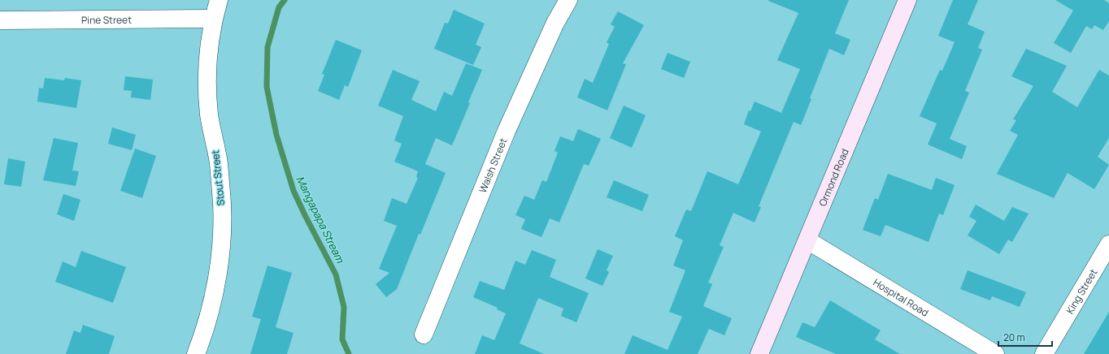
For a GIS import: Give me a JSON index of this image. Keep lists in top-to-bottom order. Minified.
{"streets":{"main road":["Ormond Road"],"street":["Pine Street","Walsh Street","Stout Street","King Street","Hospital Road"]},"crossings":[["Pine Street","Stout Street"],["Ormond Road","Hospital Road"]],"water":["Mangapapa Stream"],"scale_bar":"20 m"}
